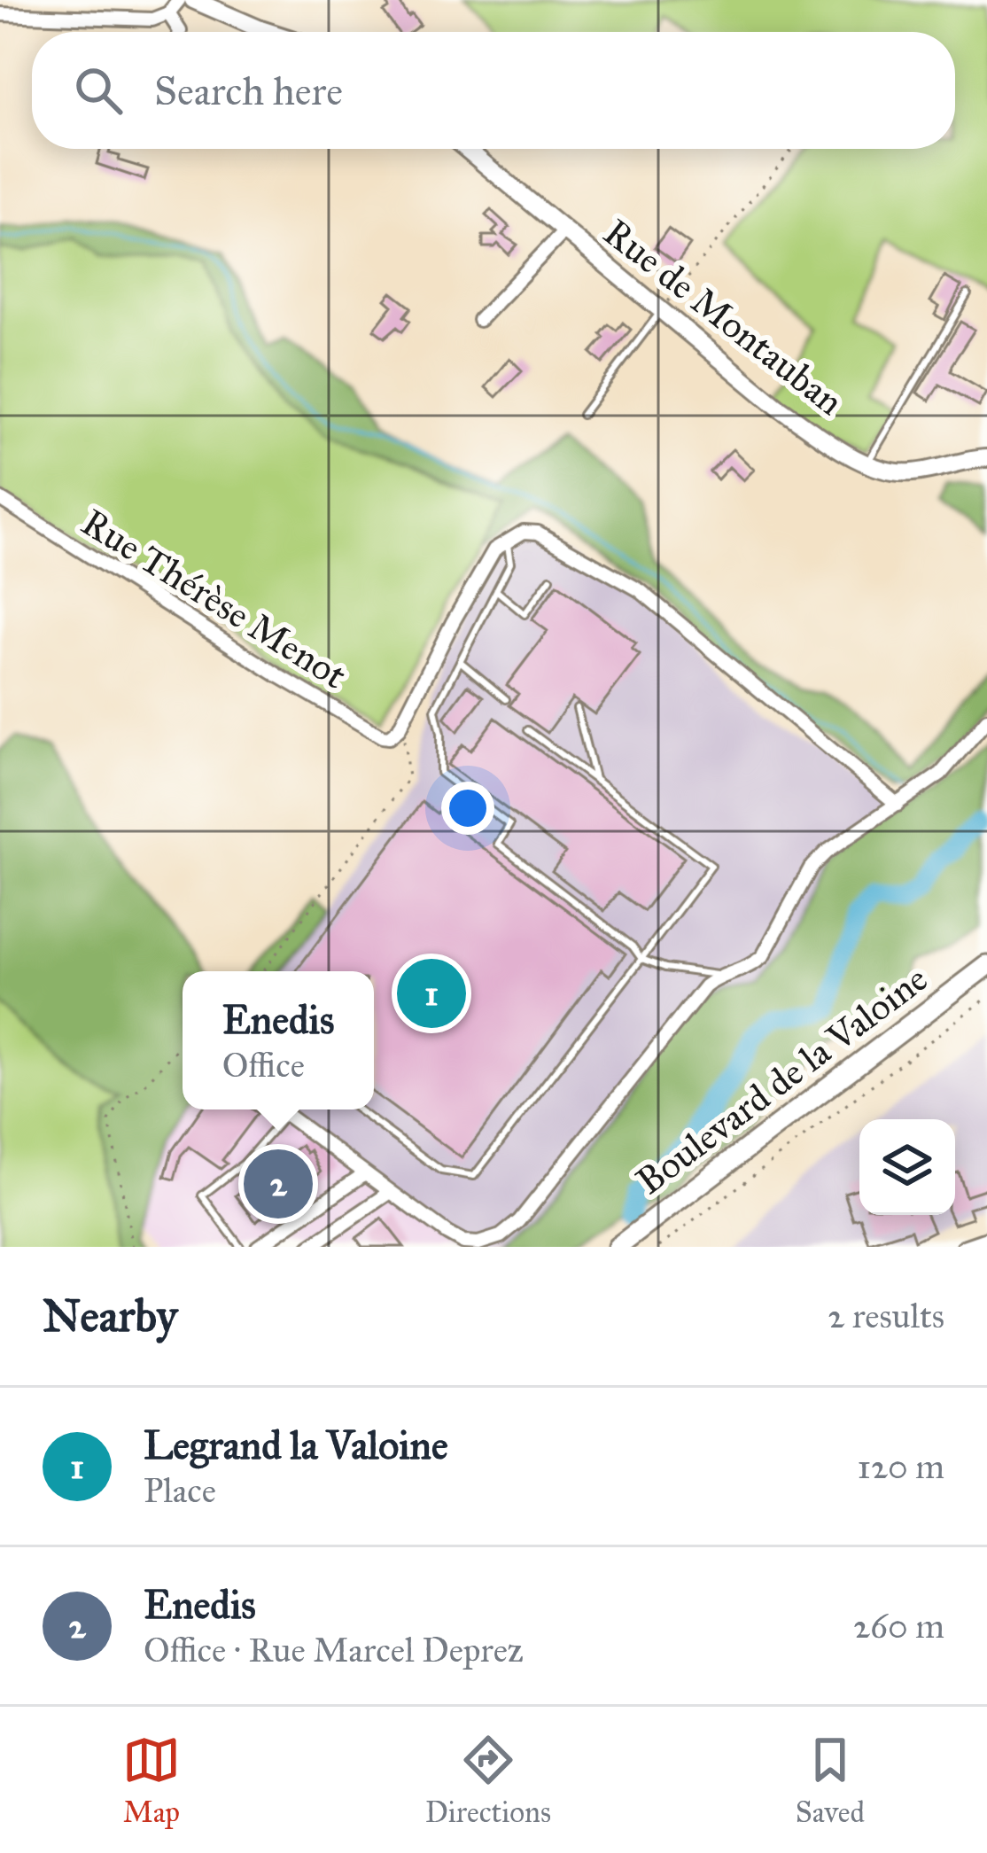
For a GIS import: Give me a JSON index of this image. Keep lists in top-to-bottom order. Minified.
{"streets":{"main road":["Boulevard de la Valoine"],"street":["Rue de Montauban","Rue Thérèse Menot"]},"page":{"search":"Search here","pins":["1","2"],"popup":["Enedis","Office"],"heading":["Nearby","2 results"],"list":[{"mark":"1","name":"Legrand la Valoine","note":"Place","value":"120 m"},{"mark":"2","name":"Enedis","note":"Office · Rue Marcel Deprez","value":"260 m"}],"nav":["Map","Directions","Saved"]}}
